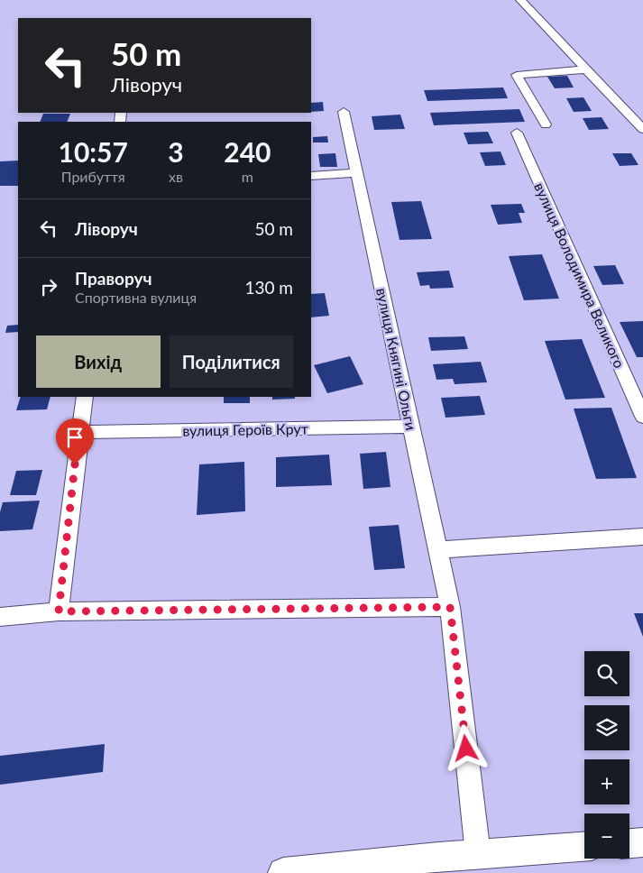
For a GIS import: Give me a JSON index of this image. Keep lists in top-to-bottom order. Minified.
{"streets":{"street":["вулиця Володимира Великого","вулиця Княгині Ольги","вулиця Героїв Крут"]},"crossings":[["вулиця Княгині Ольги","вулиця Героїв Крут"]],"page":{"turn":["50 m","Ліворуч"],"eta":["10:57","Прибуття","3","хв","240","m"],"list":[{"name":"Ліворуч","value":"50 m"},{"name":"Праворуч","note":"Спортивна вулиця","value":"130 m"}],"buttons":["Вихід","Поділитися"],"map_buttons":["+","−"]}}
